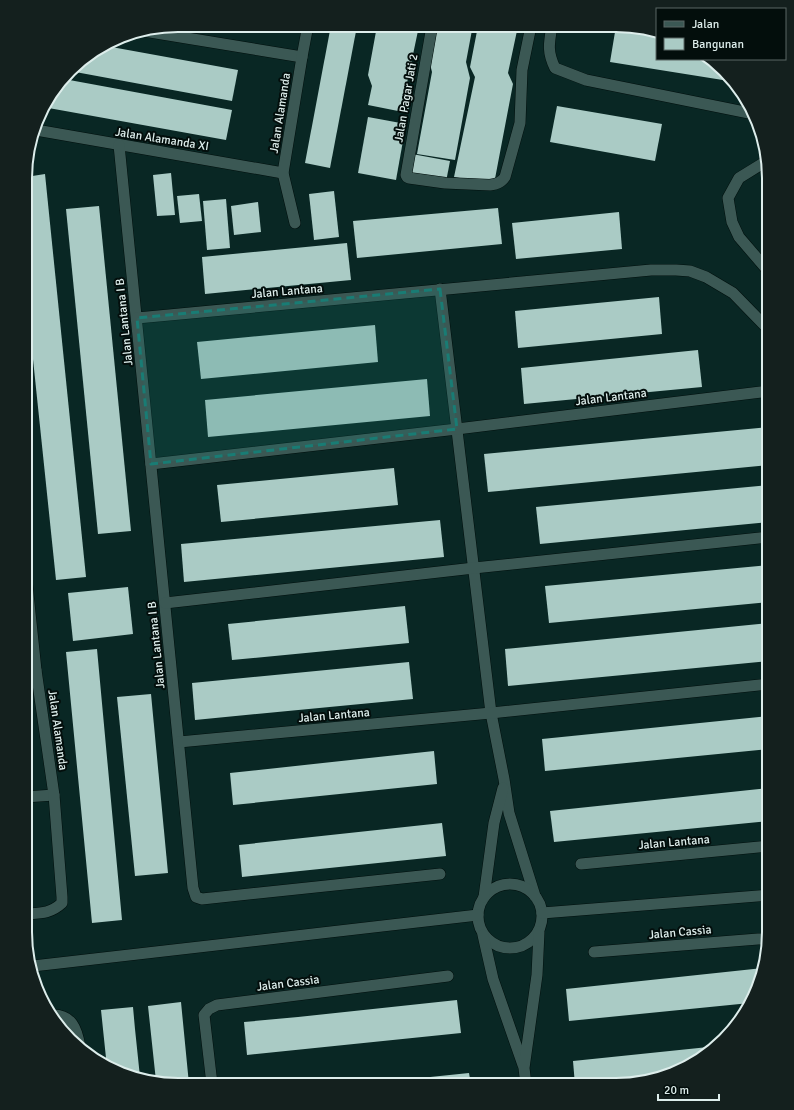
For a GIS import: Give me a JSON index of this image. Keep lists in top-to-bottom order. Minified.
{"streets":{"street":["Jalan Pagar Jati 2","Jalan Alamanda","Jalan Alamanda XI","Jalan Lantana","Jalan Lantana I B","Jalan Cassia"]},"crossings":[["Jalan Alamanda","Jalan Alamanda XI"],["Jalan Alamanda XI","Jalan Lantana I B"],["Jalan Lantana","Jalan Lantana I B"]],"legend":["Jalan","Bangunan"],"scale_bar":"20 m"}
